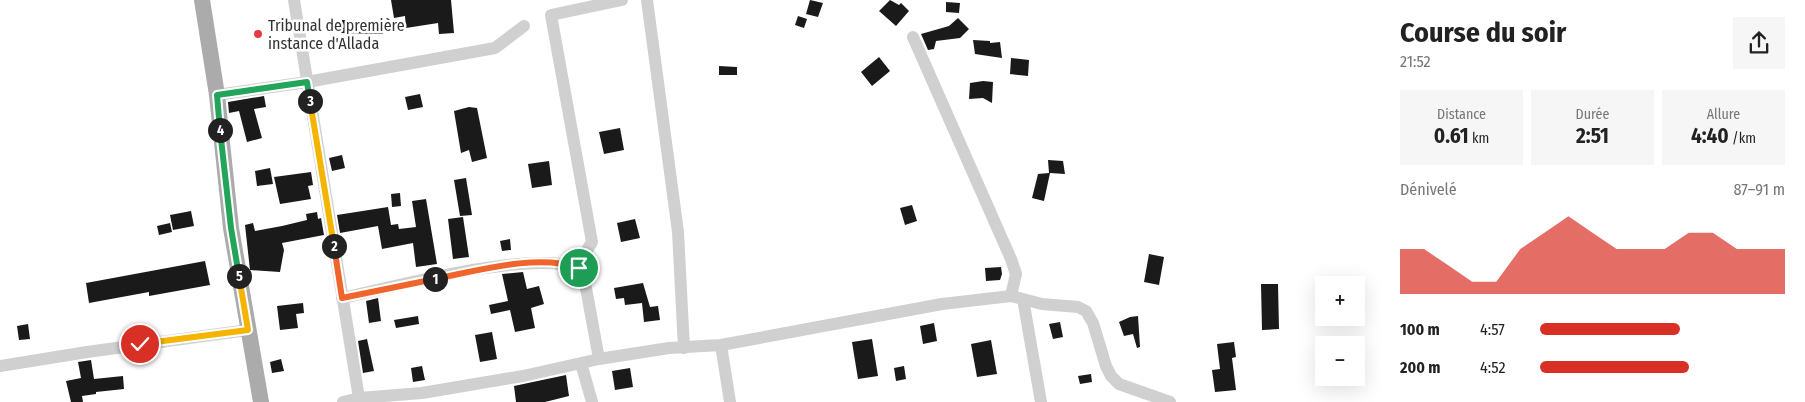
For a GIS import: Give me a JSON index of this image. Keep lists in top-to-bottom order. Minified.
{"places":["Tribunal de première instance d'Allada"],"page":{"heading":["Course du soir","21:52"],"stats":[["Distance","0.61 km"],["Durée","2:51"],["Allure","4:40 /km"]],"pins":["3","4","2","5","1"],"chart":["Dénivelé","87–91 m"],"map_buttons":["+","−"],"list":[{"name":"100 m","note":"4:57"},{"name":"200 m","note":"4:52"}]}}
